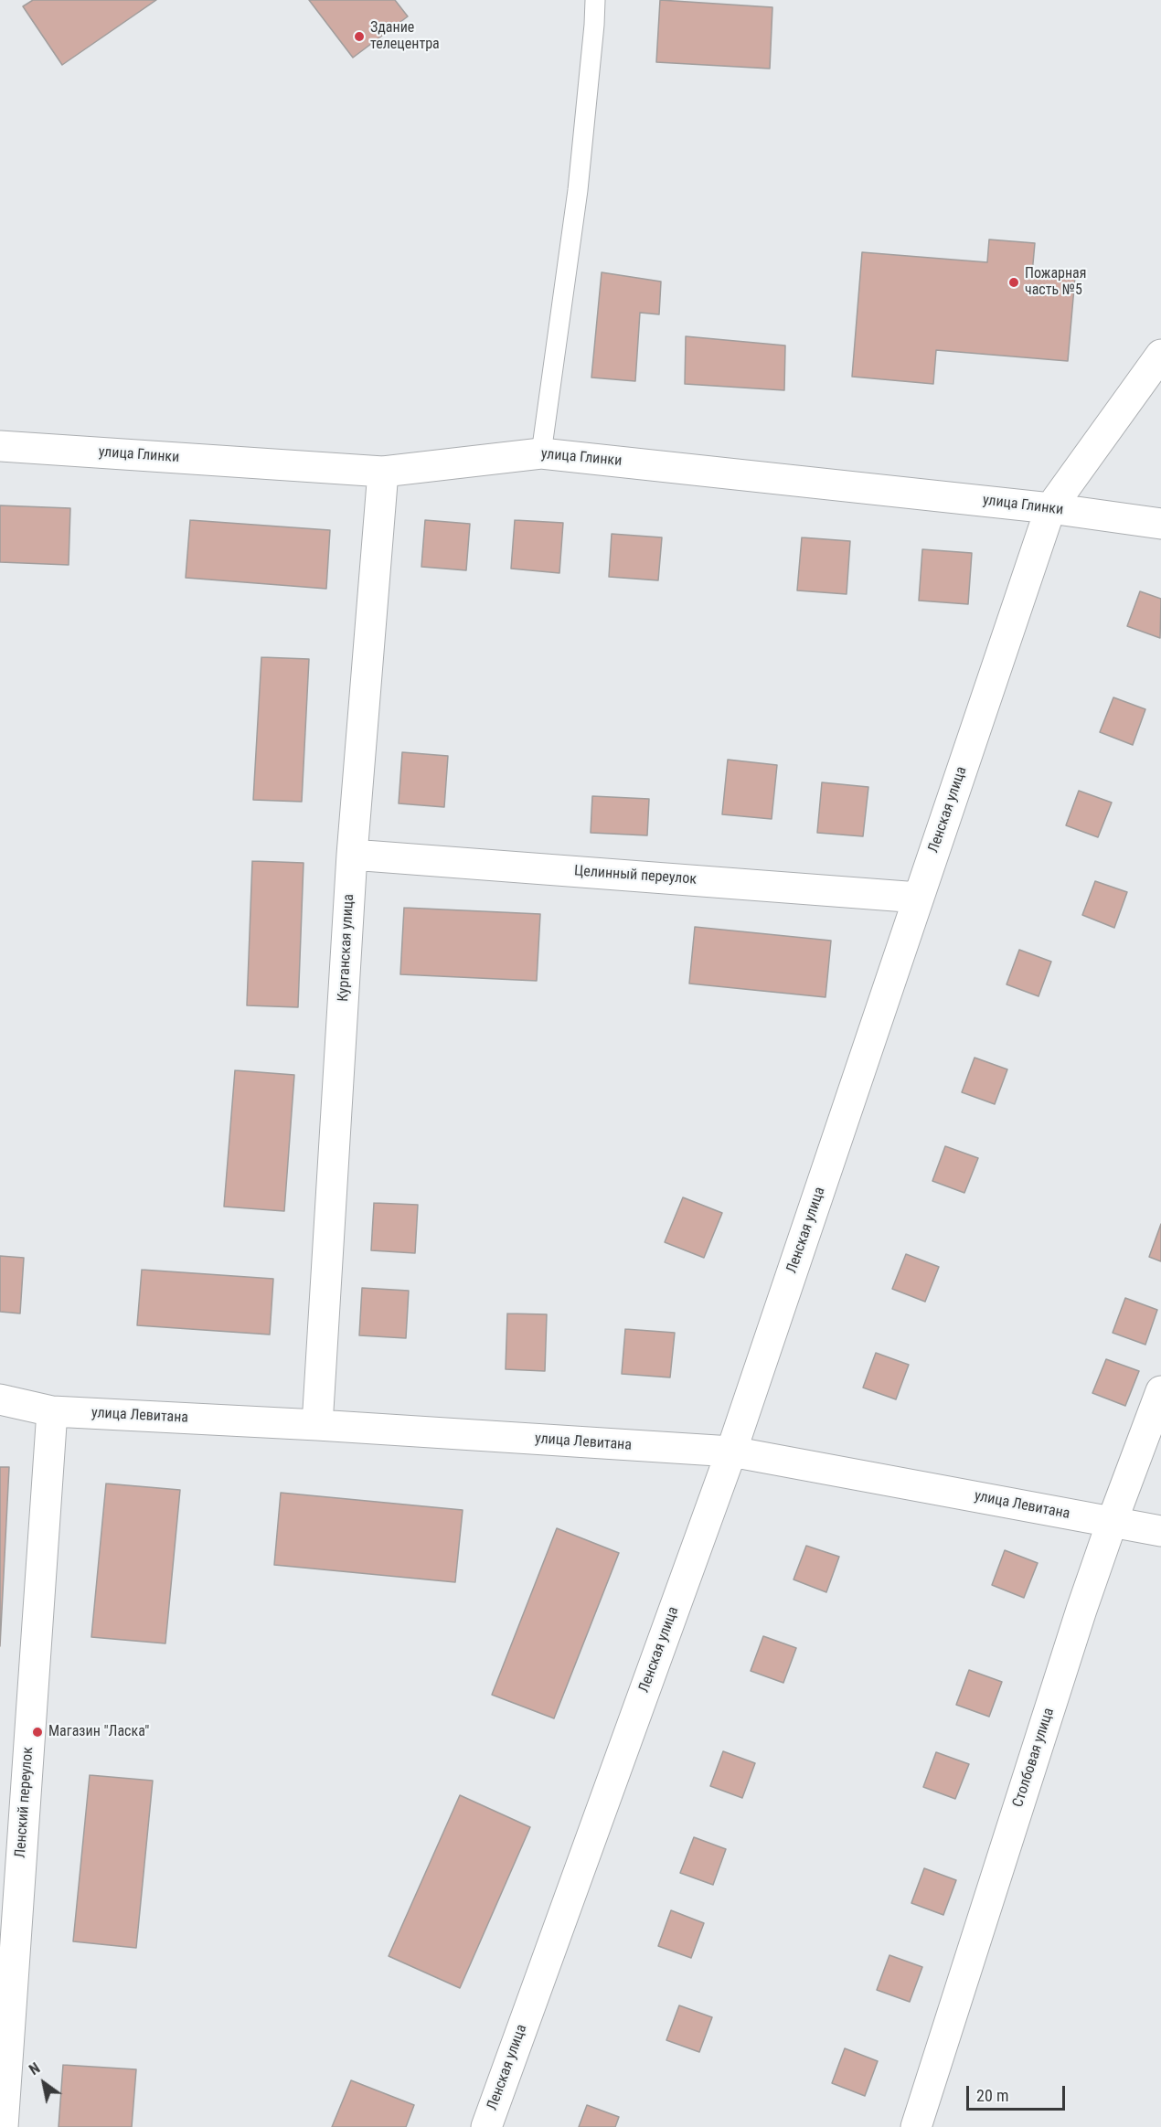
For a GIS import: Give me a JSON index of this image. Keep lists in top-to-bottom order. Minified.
{"streets":{"street":["улица Глинки","Ленская улица","Целинный переулок","Курганская улица","улица Левитана","Столбовая улица","Ленский переулок"]},"crossings":[["улица Глинки","Ленская улица"],["улица Глинки","Курганская улица"],["Ленская улица","Целинный переулок"],["Ленская улица","улица Левитана"],["Целинный переулок","Курганская улица"],["Курганская улица","улица Левитана"],["улица Левитана","Столбовая улица"],["улица Левитана","Ленский переулок"]],"places":["Здание телецентра","Пожарная часть №5","Магазин \"Ласка\""],"scale_bar":"20 m","north":"top left"}
